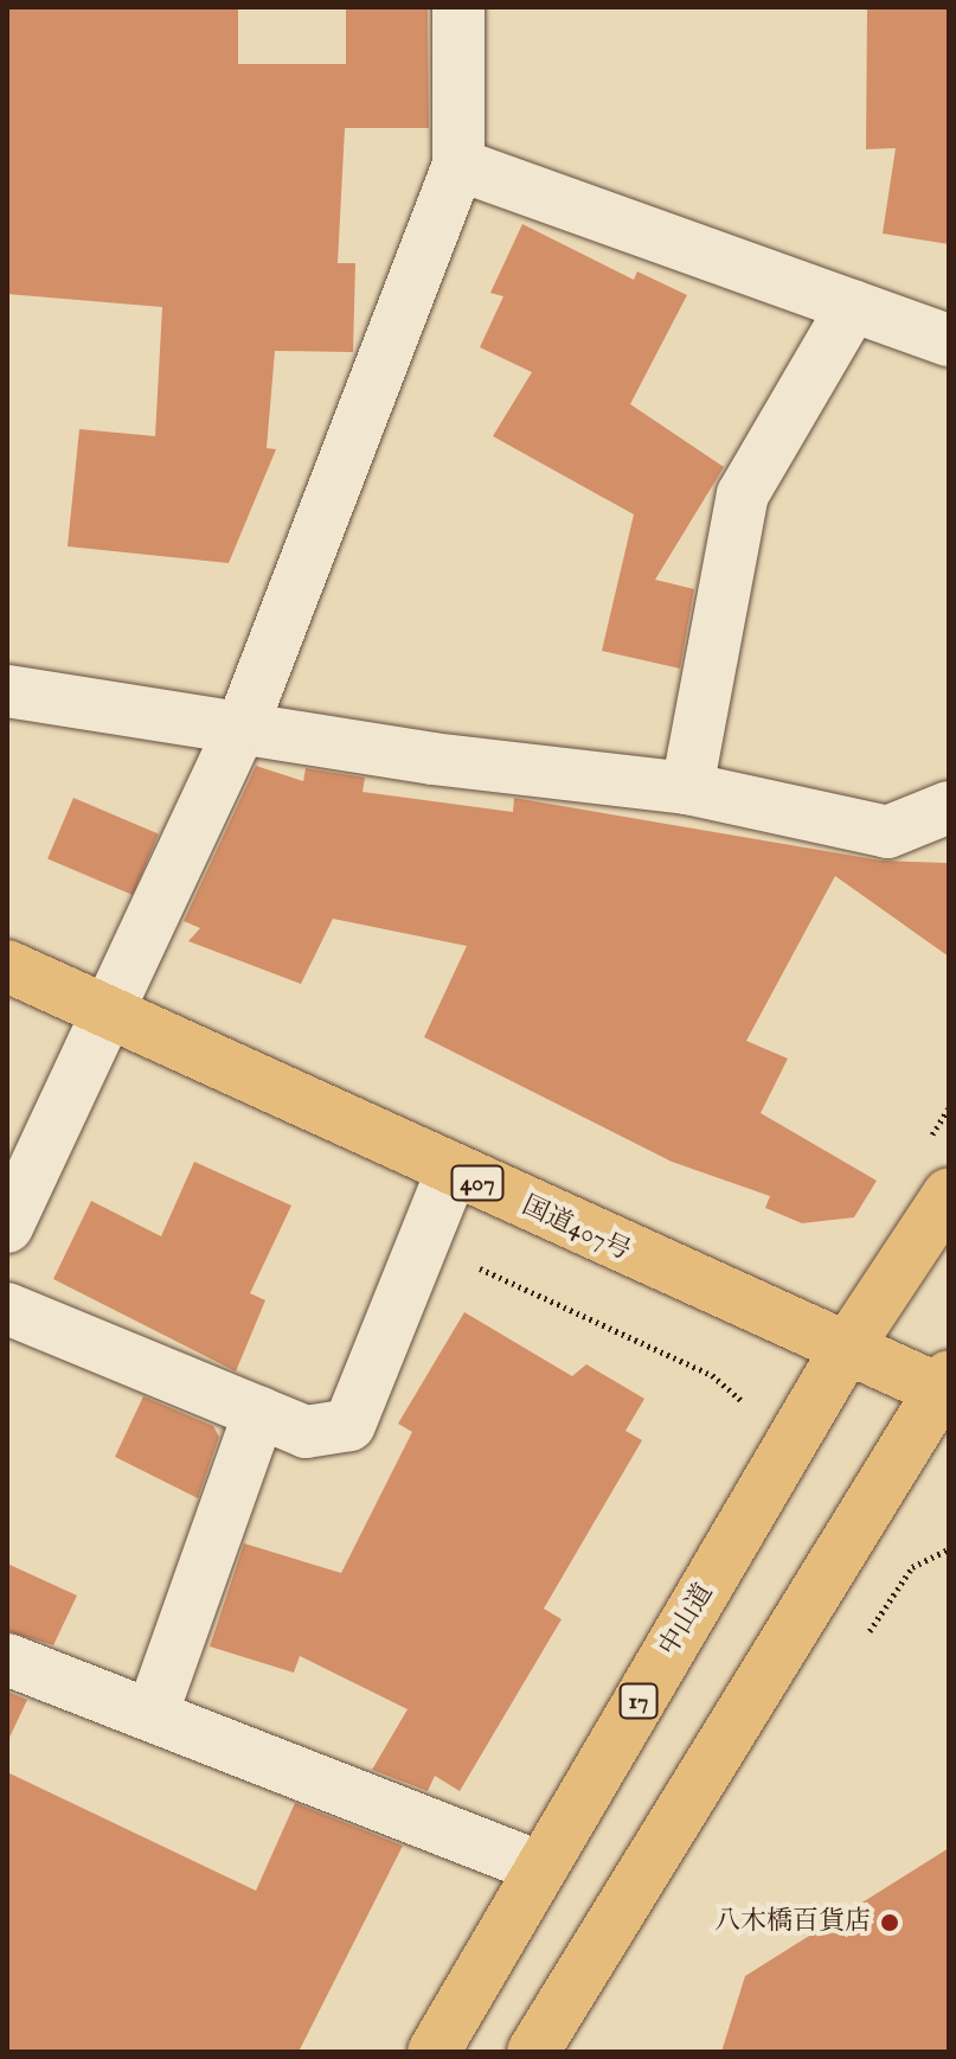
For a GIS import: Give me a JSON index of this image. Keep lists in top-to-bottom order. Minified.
{"streets":{"highway":["407","国道407号","中山道","17"]},"crossings":[["国道407号","中山道"]],"places":["八木橋百貨店"]}
